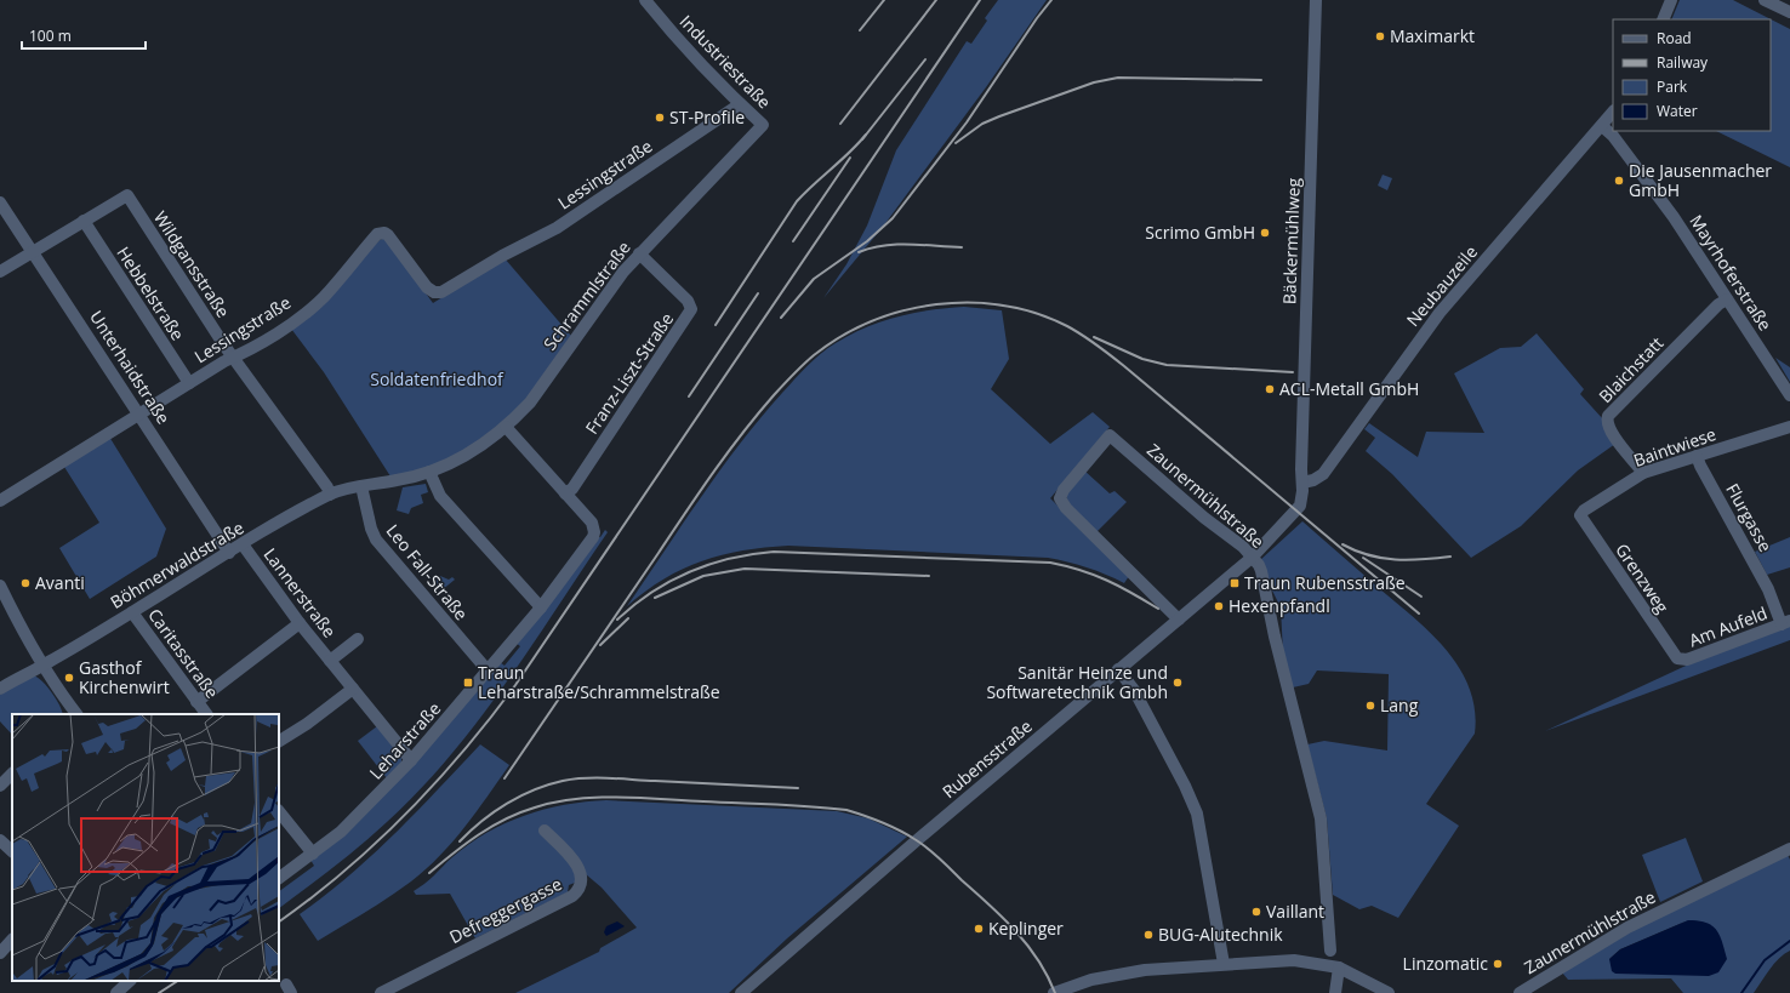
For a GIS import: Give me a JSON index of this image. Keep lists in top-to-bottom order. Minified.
{"streets":{"street":["Industriestraße","Lessingstraße","Bäckermühlweg","Wildgansstraße","Mayrhoferstraße","Neubauzeile","Hebbelstraße","Schrammlstraße","Unterhaidstraße","Blaichstatt","Franz-Liszt-Straße","Baintwiese","Zaunermühlstraße","Flurgasse","Böhmerwaldstraße","Leo Fall-Straße","Grenzweg","Lannerstraße","Am Aufeld","Caritasstraße","Leharstraße","Rubensstraße","Defreggergasse"]},"crossings":[["Industriestraße","Lessingstraße"],["Industriestraße","Schrammlstraße"],["Lessingstraße","Wildgansstraße"],["Lessingstraße","Hebbelstraße"],["Lessingstraße","Unterhaidstraße"],["Bäckermühlweg","Neubauzeile"],["Bäckermühlweg","Rubensstraße"],["Wildgansstraße","Hebbelstraße"],["Wildgansstraße","Schrammlstraße"],["Wildgansstraße","Böhmerwaldstraße"],["Mayrhoferstraße","Neubauzeile"],["Mayrhoferstraße","Blaichstatt"],["Neubauzeile","Rubensstraße"],["Schrammlstraße","Franz-Liszt-Straße"],["Schrammlstraße","Böhmerwaldstraße"],["Schrammlstraße","Leo Fall-Straße"],["Schrammlstraße","Leharstraße"],["Unterhaidstraße","Böhmerwaldstraße"],["Blaichstatt","Baintwiese"],["Franz-Liszt-Straße","Leharstraße"],["Baintwiese","Flurgasse"],["Baintwiese","Grenzweg"],["Zaunermühlstraße","Rubensstraße"],["Flurgasse","Am Aufeld"],["Böhmerwaldstraße","Lannerstraße"],["Böhmerwaldstraße","Caritasstraße"],["Leo Fall-Straße","Leharstraße"],["Grenzweg","Am Aufeld"],["Lannerstraße","Leharstraße"]],"parks":["Soldatenfriedhof"],"places":{"other":["Maximarkt","ST-Profile","Die Jausenmacher GmbH","Scrimo GmbH","ACL-Metall GmbH","Avanti","Hexenpfandl","Gasthof Kirchenwirt","Sanitär Heinze und Softwaretechnik Gmbh","Lang","Vaillant","Keplinger","BUG-Alutechnik","Linzomatic"],"transit":["Traun Rubensstraße","Traun Leharstraße/Schrammelstraße"]},"legend":["Road","Railway","Park","Water"],"scale_bar":"100 m"}
